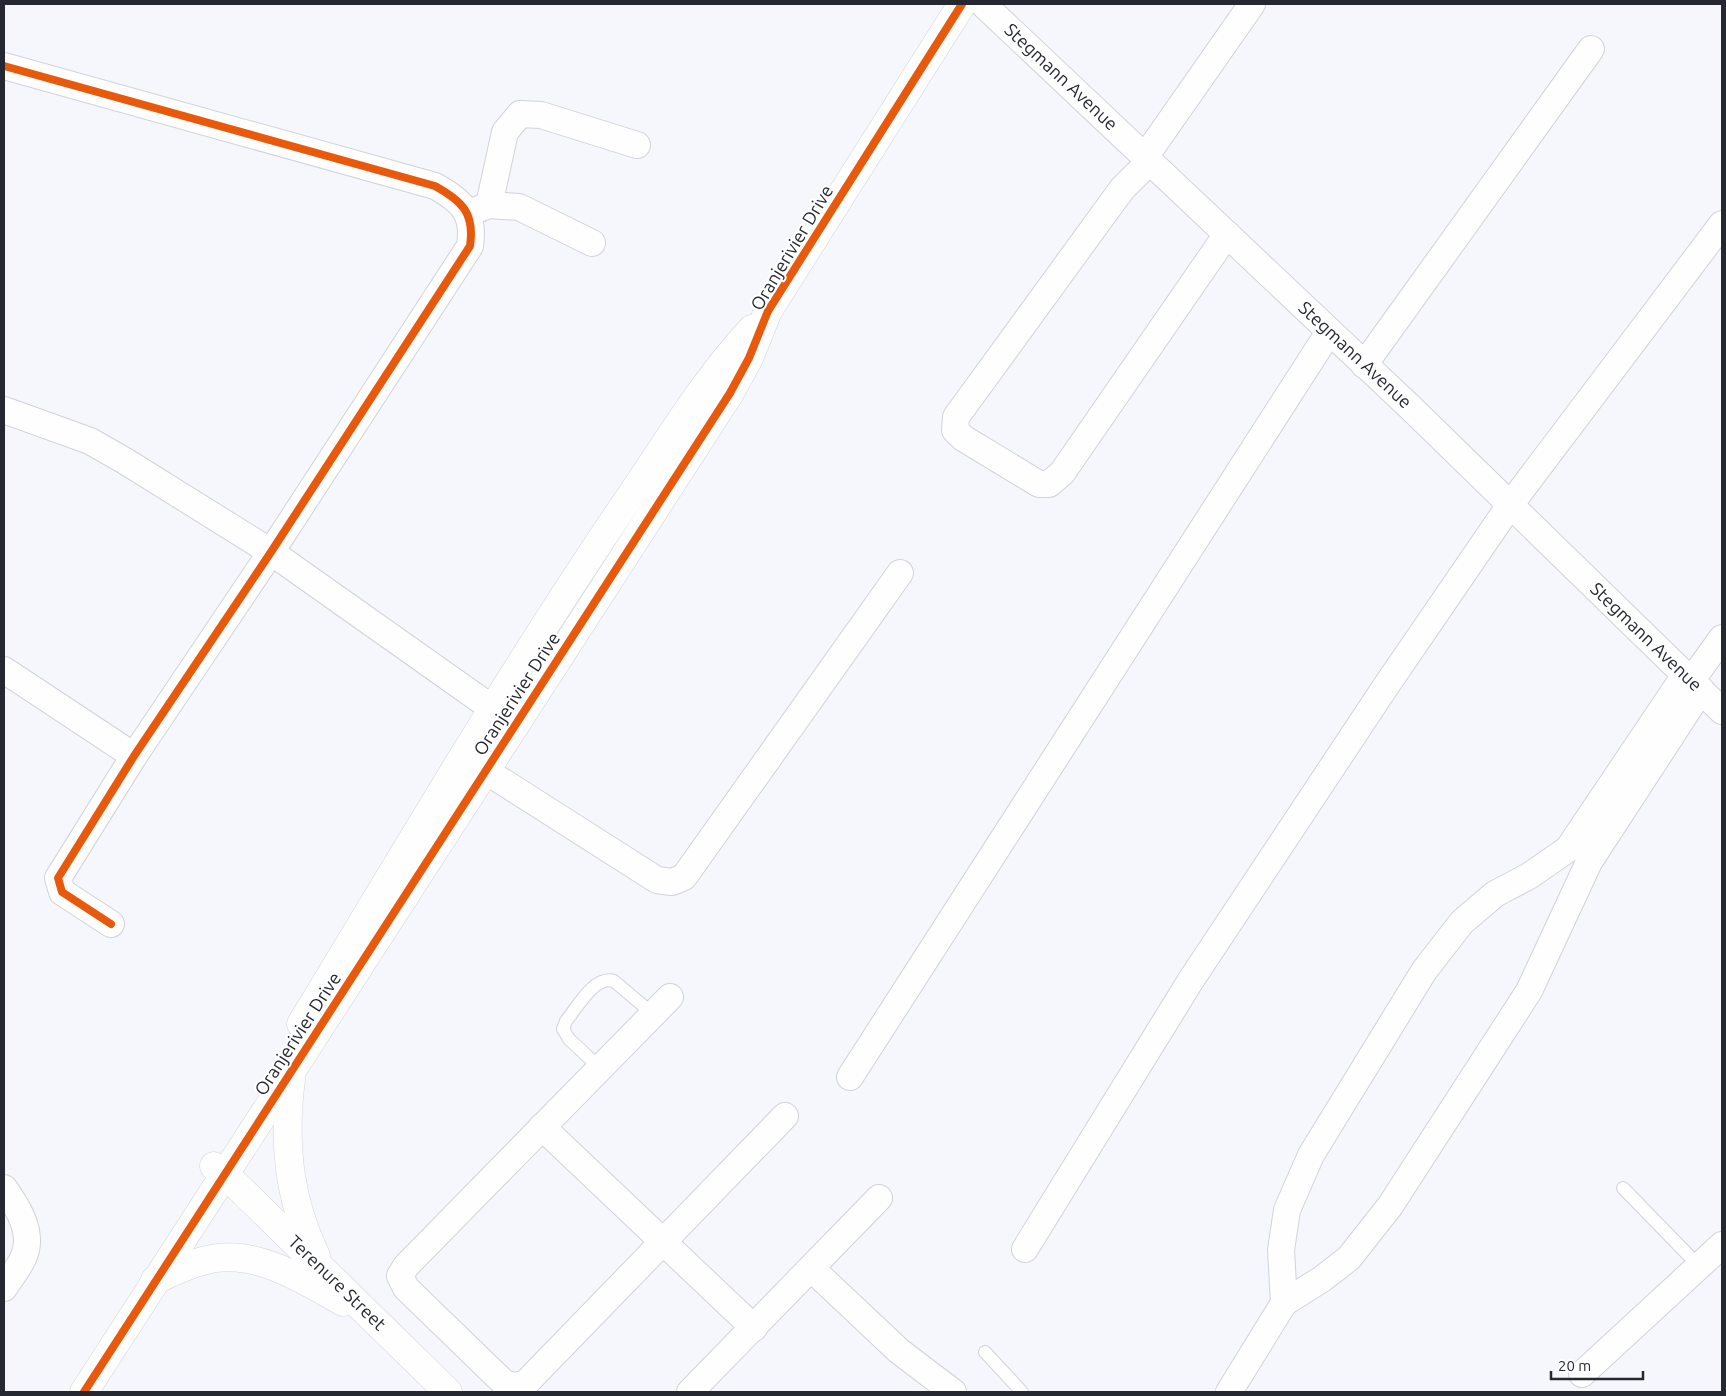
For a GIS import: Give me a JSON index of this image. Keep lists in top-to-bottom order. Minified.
{"streets":{"street":["Stegmann Avenue","Oranjerivier Drive","Terenure Street"]},"crossings":[["Oranjerivier Drive","Terenure Street"]],"scale_bar":"20 m"}
